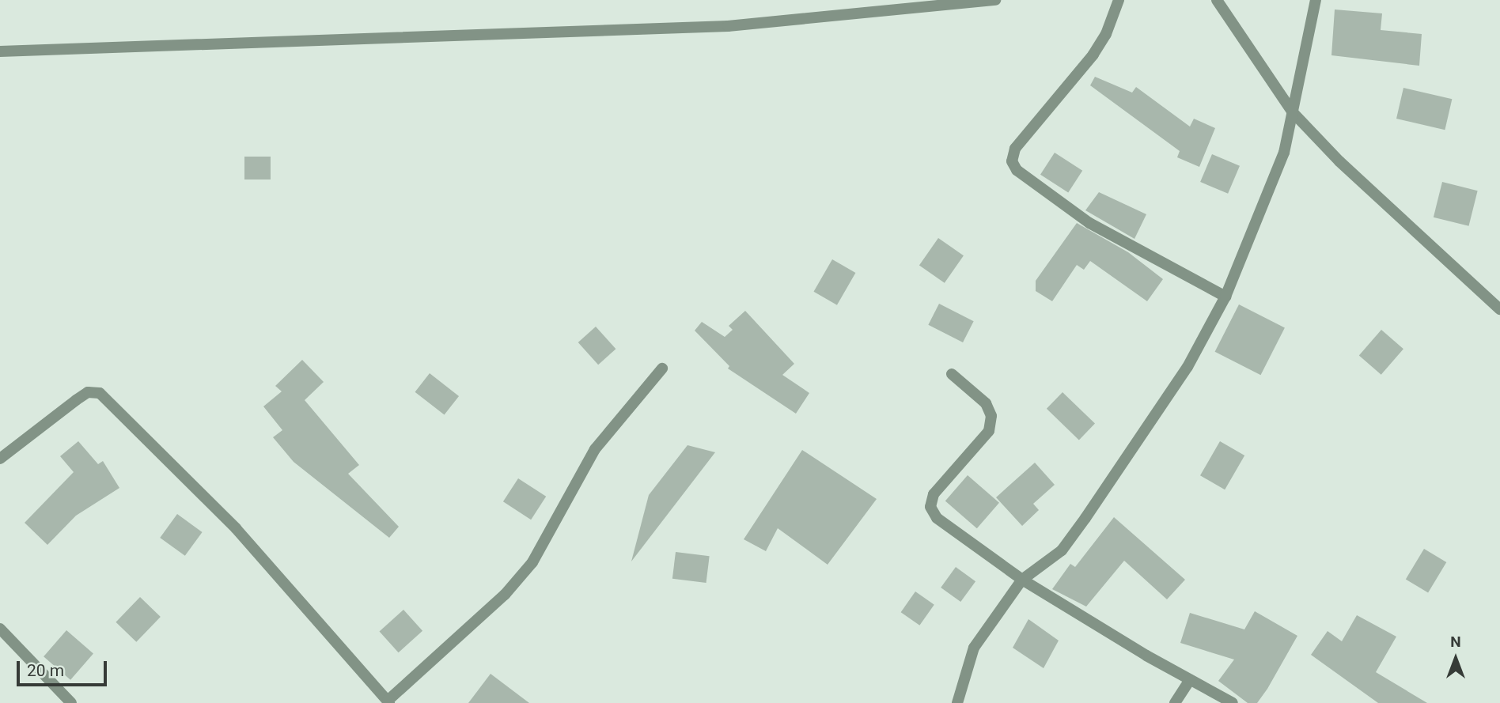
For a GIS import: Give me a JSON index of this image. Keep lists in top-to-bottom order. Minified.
{"scale_bar":"20 m","north":"top"}
